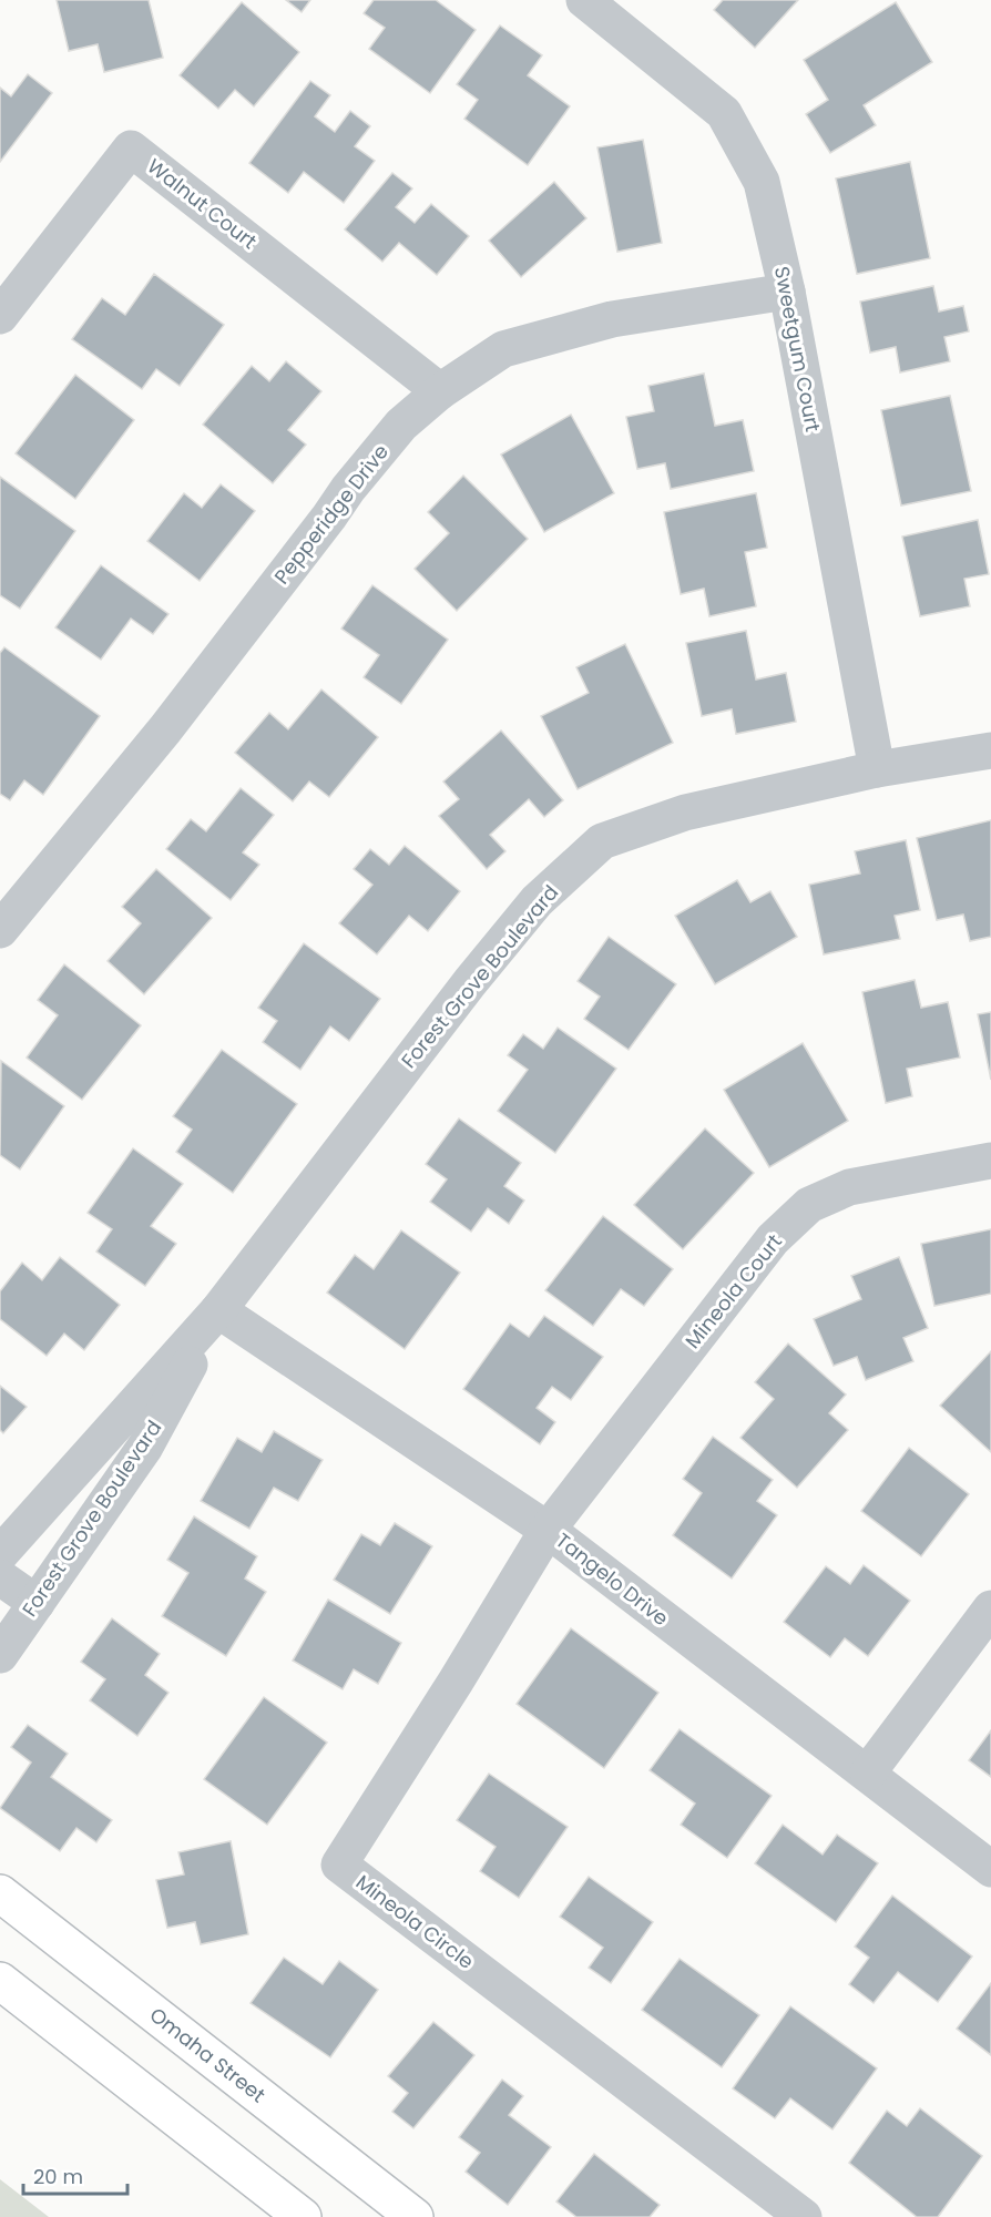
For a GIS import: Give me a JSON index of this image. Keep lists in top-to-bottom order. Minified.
{"streets":{"main road":["Omaha Street"],"street":["Walnut Court","Sweetgum Court","Pepperidge Drive","Forest Grove Boulevard","Mineola Court","Tangelo Drive","Mineola Circle"]},"crossings":[["Walnut Court","Pepperidge Drive"],["Sweetgum Court","Pepperidge Drive"],["Sweetgum Court","Forest Grove Boulevard"],["Forest Grove Boulevard","Tangelo Drive"],["Mineola Court","Tangelo Drive"],["Mineola Court","Mineola Circle"],["Tangelo Drive","Mineola Circle"]],"scale_bar":"20 m"}
